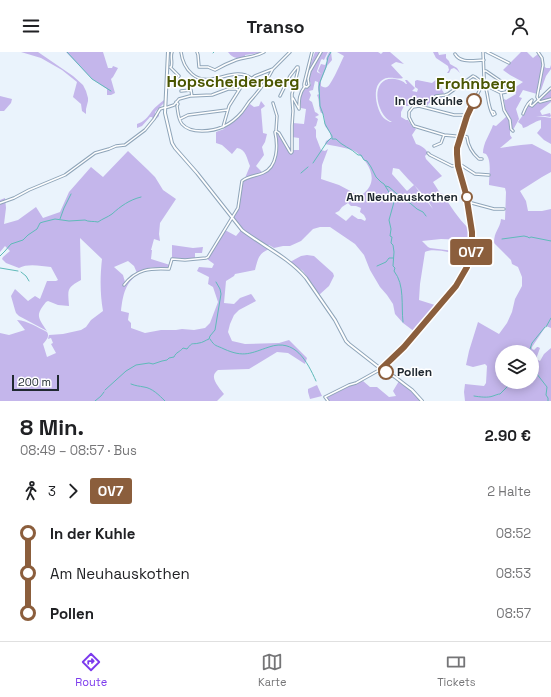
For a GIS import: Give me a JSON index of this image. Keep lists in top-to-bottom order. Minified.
{"districts":["Hopscheiderberg","Frohnberg"],"places":["In der Kuhle","Am Neuhauskothen","Pollen"],"lines":["bus line OV7"],"scale_bar":"200 m","page":{"header":"Transo","on_map":"OV7","scale":"200 m","heading":["8 Min.","08:49 – 08:57 · Bus","2.90 €"],"legs":["3","OV7","2 Halte"],"list":[{"name":"In der Kuhle","value":"08:52"},{"name":"Am Neuhauskothen","value":"08:53"},{"name":"Pollen","value":"08:57"}],"tabs":["Route","Karte","Tickets"]}}
